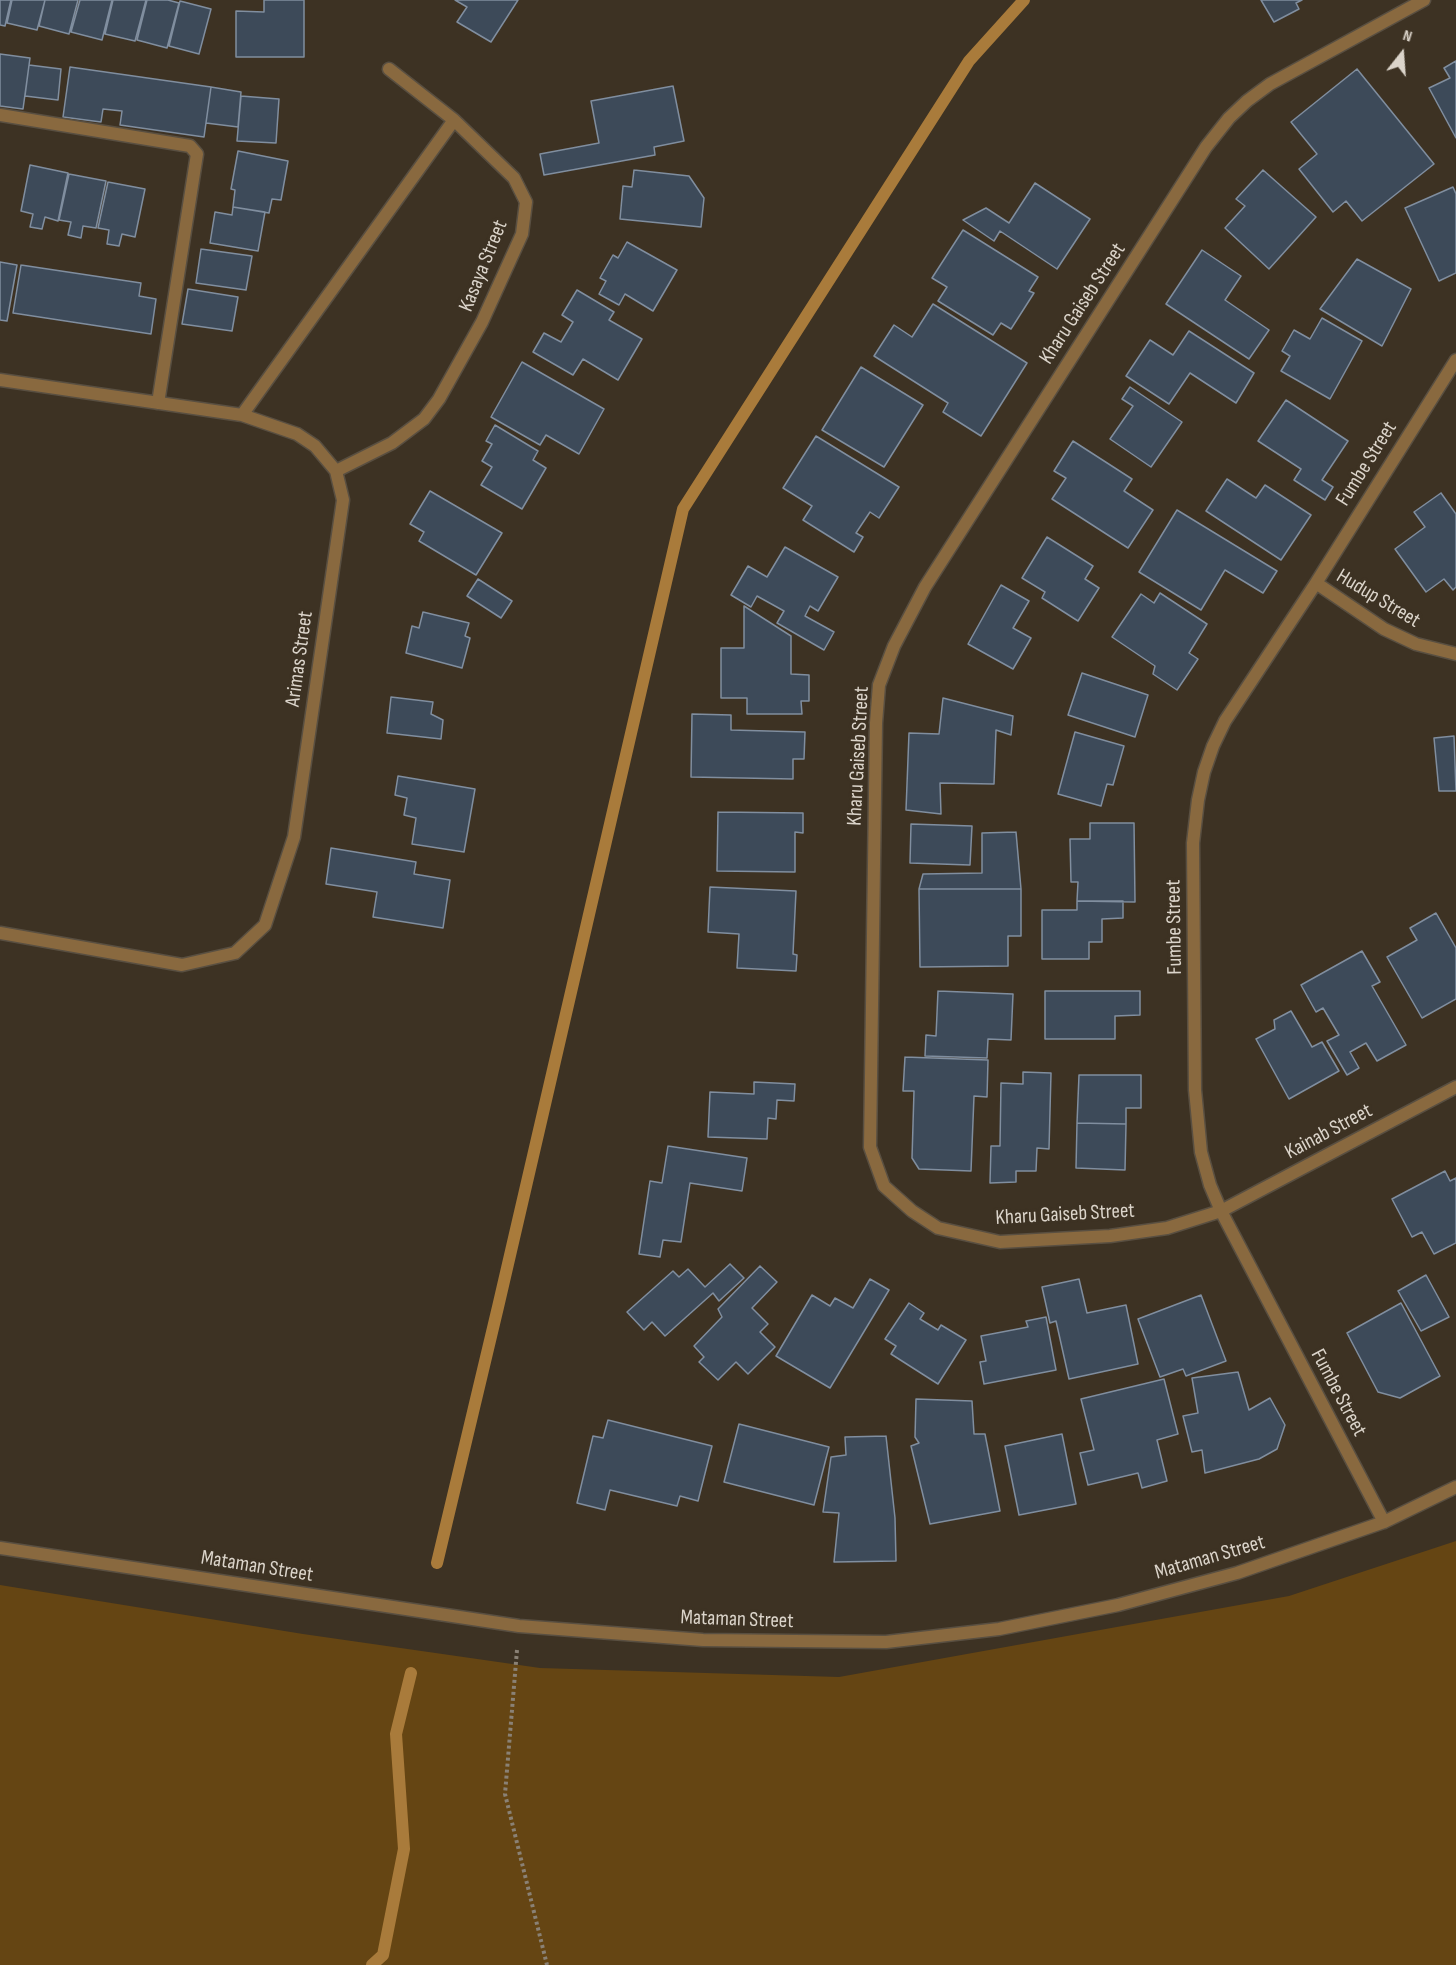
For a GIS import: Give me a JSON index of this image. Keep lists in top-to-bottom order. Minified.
{"streets":{"street":["Kasaya Street","Kharu Gaiseb Street","Fumbe Street","Hudup Street","Arimas Street","Kainab Street","Mataman Street"]},"crossings":[["Kasaya Street","Arimas Street"],["Kharu Gaiseb Street","Fumbe Street"],["Kharu Gaiseb Street","Kainab Street"],["Fumbe Street","Hudup Street"],["Fumbe Street","Kainab Street"],["Fumbe Street","Mataman Street"]],"north":"top"}
